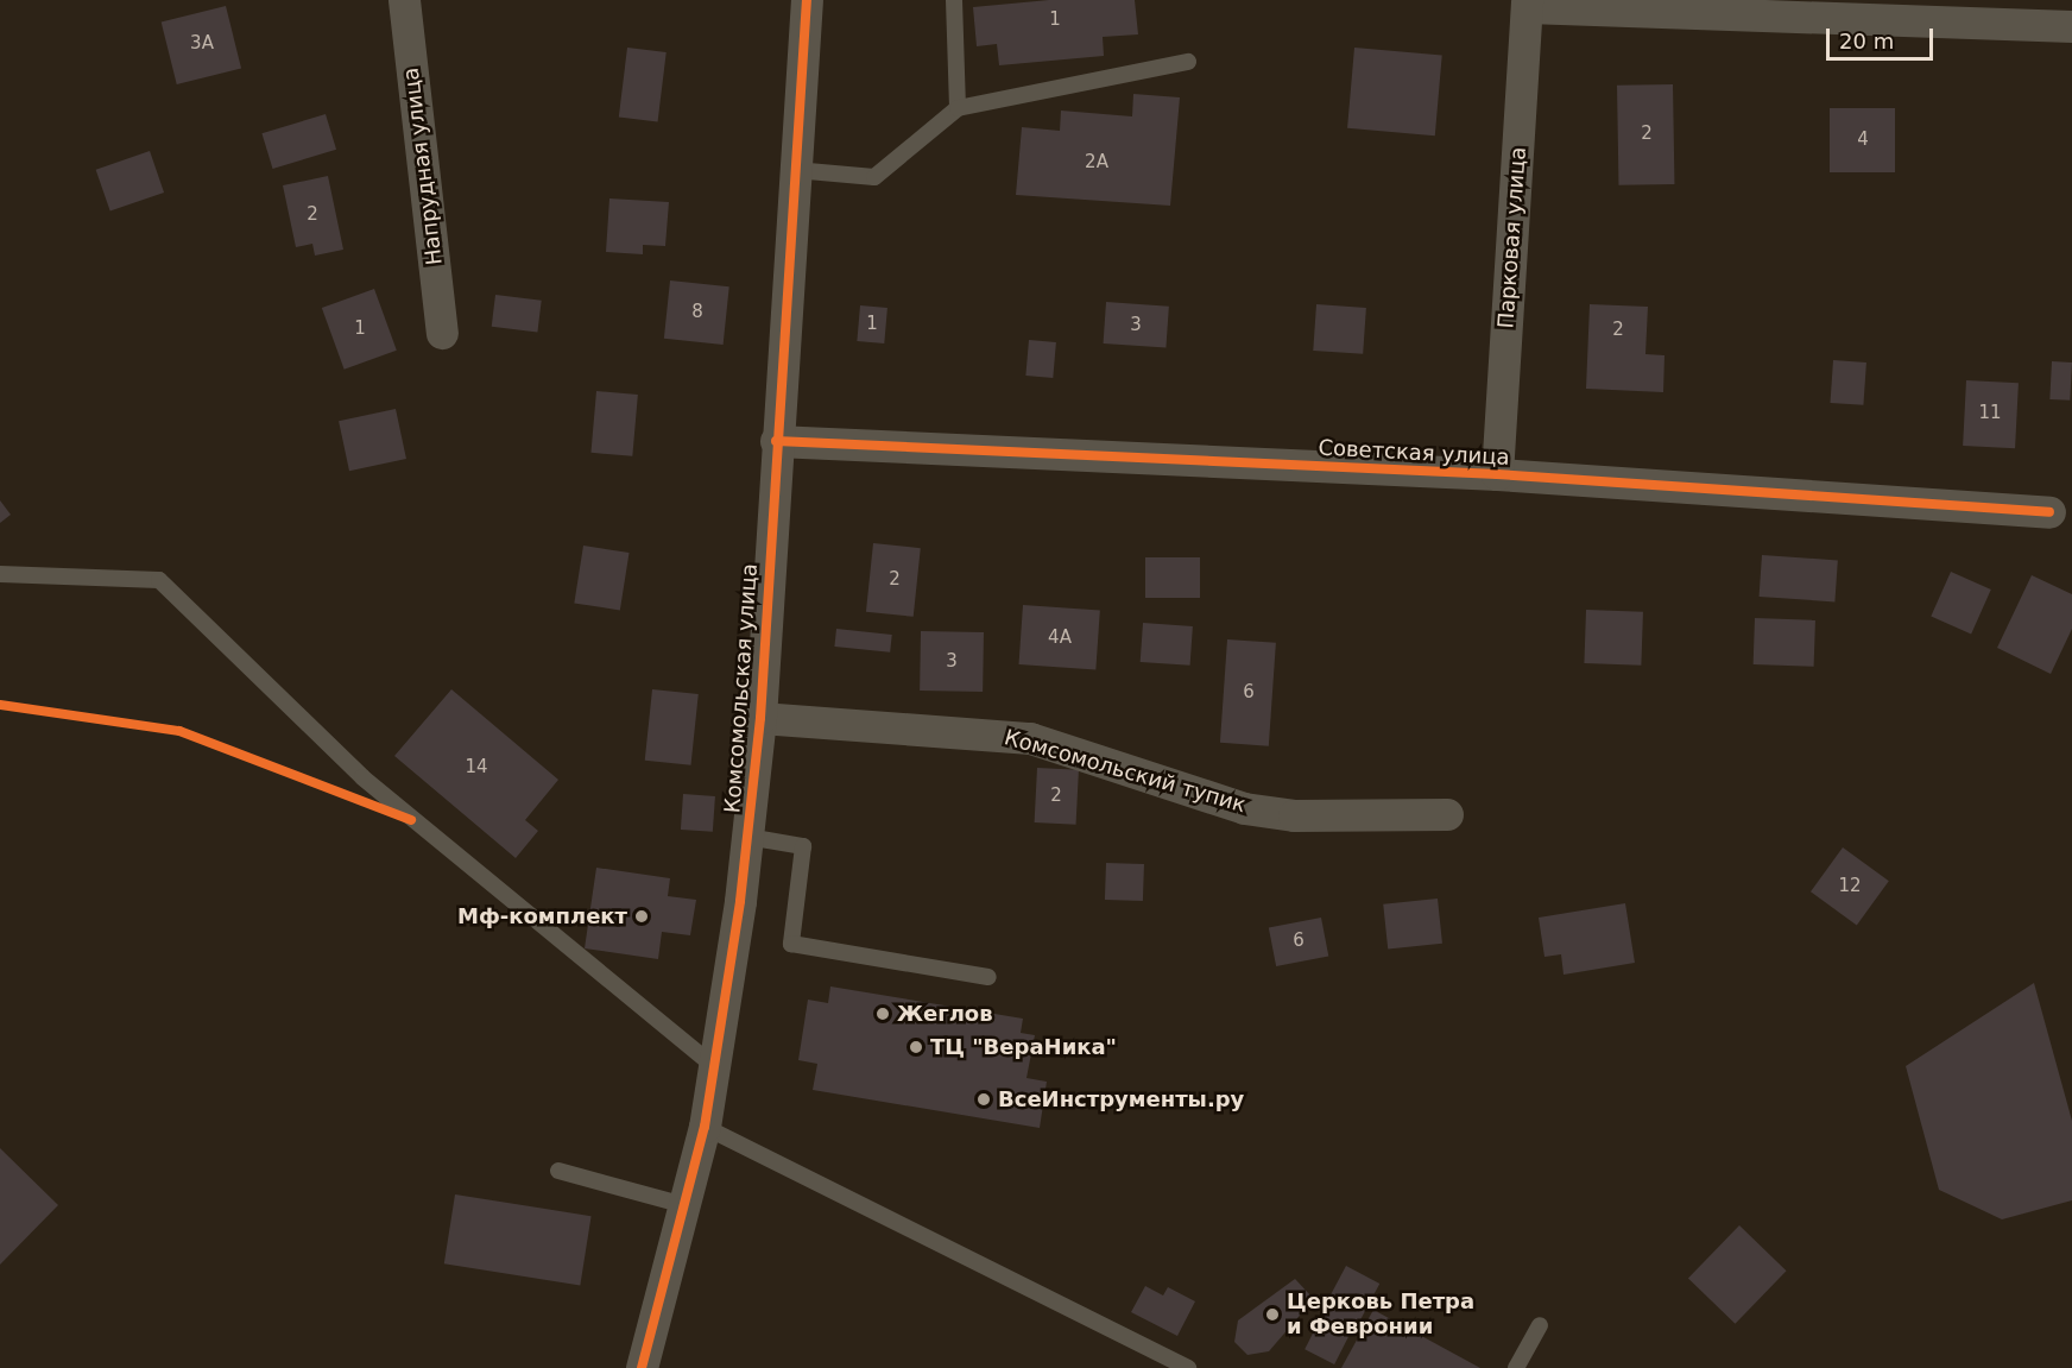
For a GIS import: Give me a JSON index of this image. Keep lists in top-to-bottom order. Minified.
{"streets":{"street":["Напрудная улица","Парковая улица","Советская улица","Комсомольская улица","Комсомольский тупик"]},"crossings":[["Парковая улица","Советская улица"],["Советская улица","Комсомольская улица"],["Комсомольская улица","Комсомольский тупик"]],"places":["Мф-комплект","Жеглов","ТЦ \"ВераНика\"","ВсеИнструменты.ру","Церковь Петра и Февронии"],"house_numbers":["1","3А","2","4","2А","2","8","1","3","1","2","11","2","4А","3","6","14","2","12","6"],"scale_bar":"20 m"}
